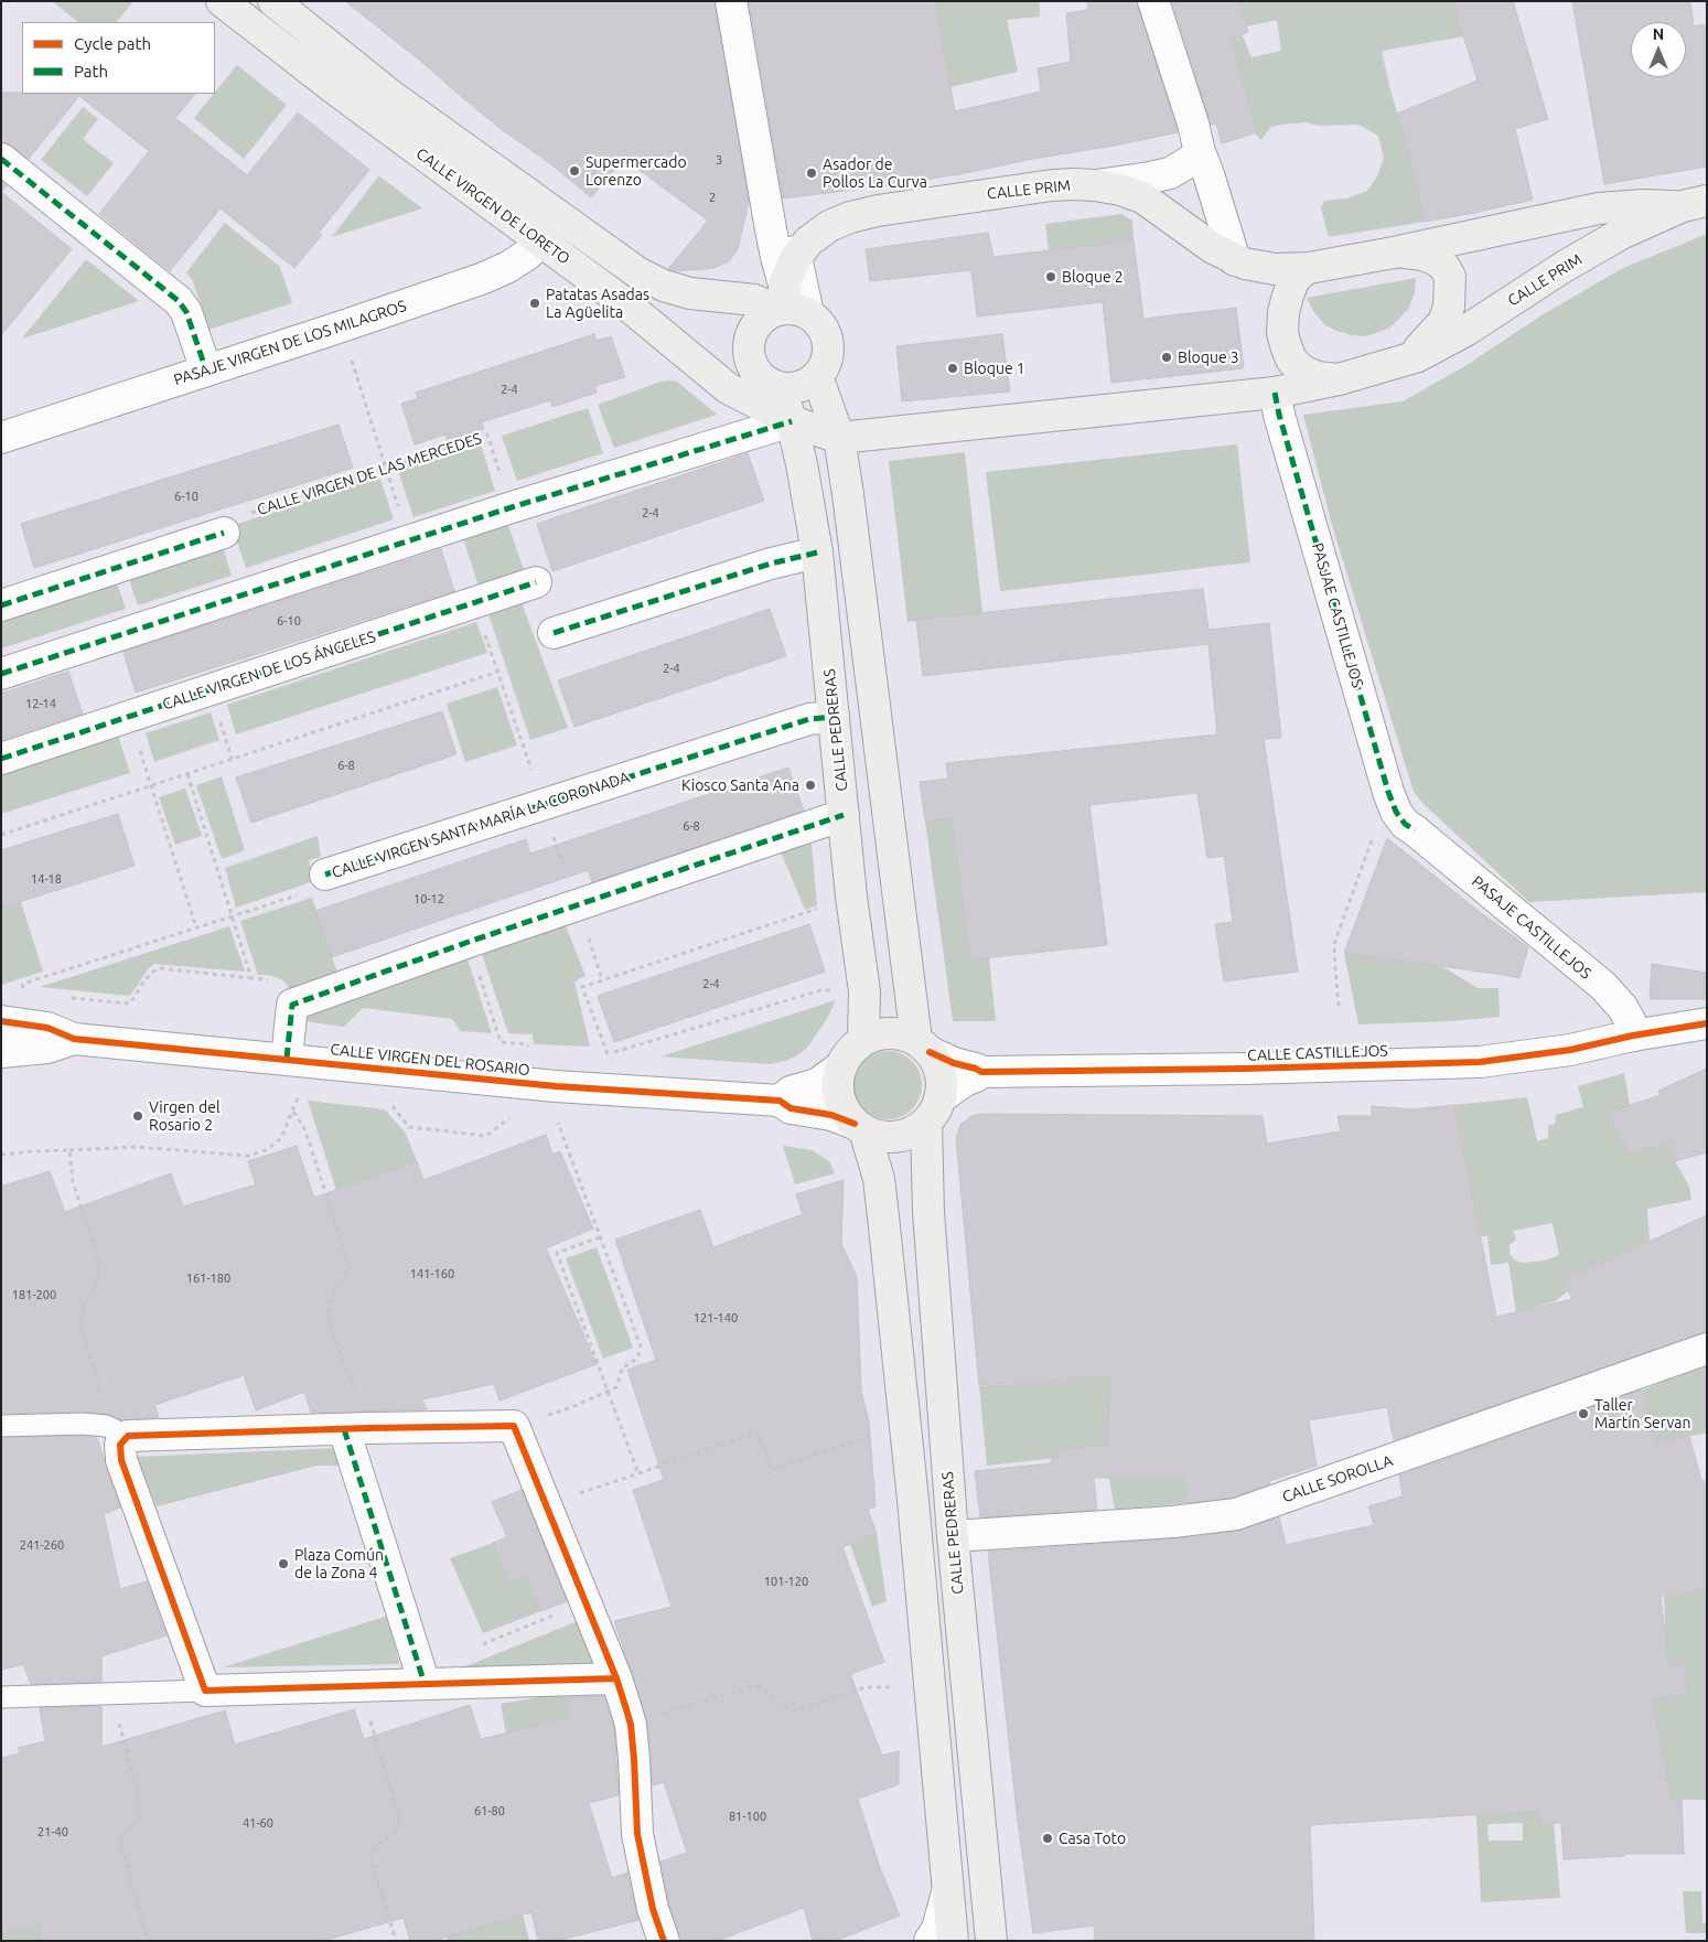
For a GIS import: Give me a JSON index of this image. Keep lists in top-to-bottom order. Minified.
{"streets":{"main road":["CALLE PRIM","CALLE VIRGEN DE LORETO","CALLE PEDRERAS"],"street":["PASAJE VIRGEN DE LOS MILAGROS","PASJAE CASTILLEJOS","CALLE VIRGEN DE LOS ÁNGELES","CALLE VIRGEN SANTA MARÍA LA CORONADA","PASAJE CASTILLEJOS","CALLE CASTILLEJOS","CALLE VIRGEN DEL ROSARIO","CALLE SOROLLA"],"path":["CALLE VIRGEN DE LAS MERCEDES"]},"crossings":[["CALLE PRIM","PASJAE CASTILLEJOS"],["CALLE VIRGEN DE LORETO","PASAJE VIRGEN DE LOS MILAGROS"],["CALLE VIRGEN DE LORETO","CALLE PEDRERAS"],["PASJAE CASTILLEJOS","PASAJE CASTILLEJOS"],["CALLE PEDRERAS","CALLE VIRGEN SANTA MARÍA LA CORONADA"],["CALLE PEDRERAS","CALLE CASTILLEJOS"],["CALLE PEDRERAS","CALLE VIRGEN DEL ROSARIO"],["CALLE PEDRERAS","CALLE SOROLLA"],["PASAJE CASTILLEJOS","CALLE CASTILLEJOS"],["CALLE CASTILLEJOS","CALLE VIRGEN DEL ROSARIO"]],"places":["Supermercado Lorenzo","Asador de Pollos La Curva","Bloque 2","Patatas Asadas La Agüelita","Bloque 3","Bloque 1","Kiosco Santa Ana","Virgen del Rosario 2","Taller Martín Servan","Plaza Común de la Zona 4","Casa Toto"],"house_numbers":["3","2","2-4","6-10","2-4","6-10","2-4","12-14","6-8","6-8","14-18","10-12","2-4","141-160","161-180","181-200","121-140","241-260","101-120","61-80","81-100","41-60","21-40"],"legend":["Cycle path","Path"],"north":"top"}
